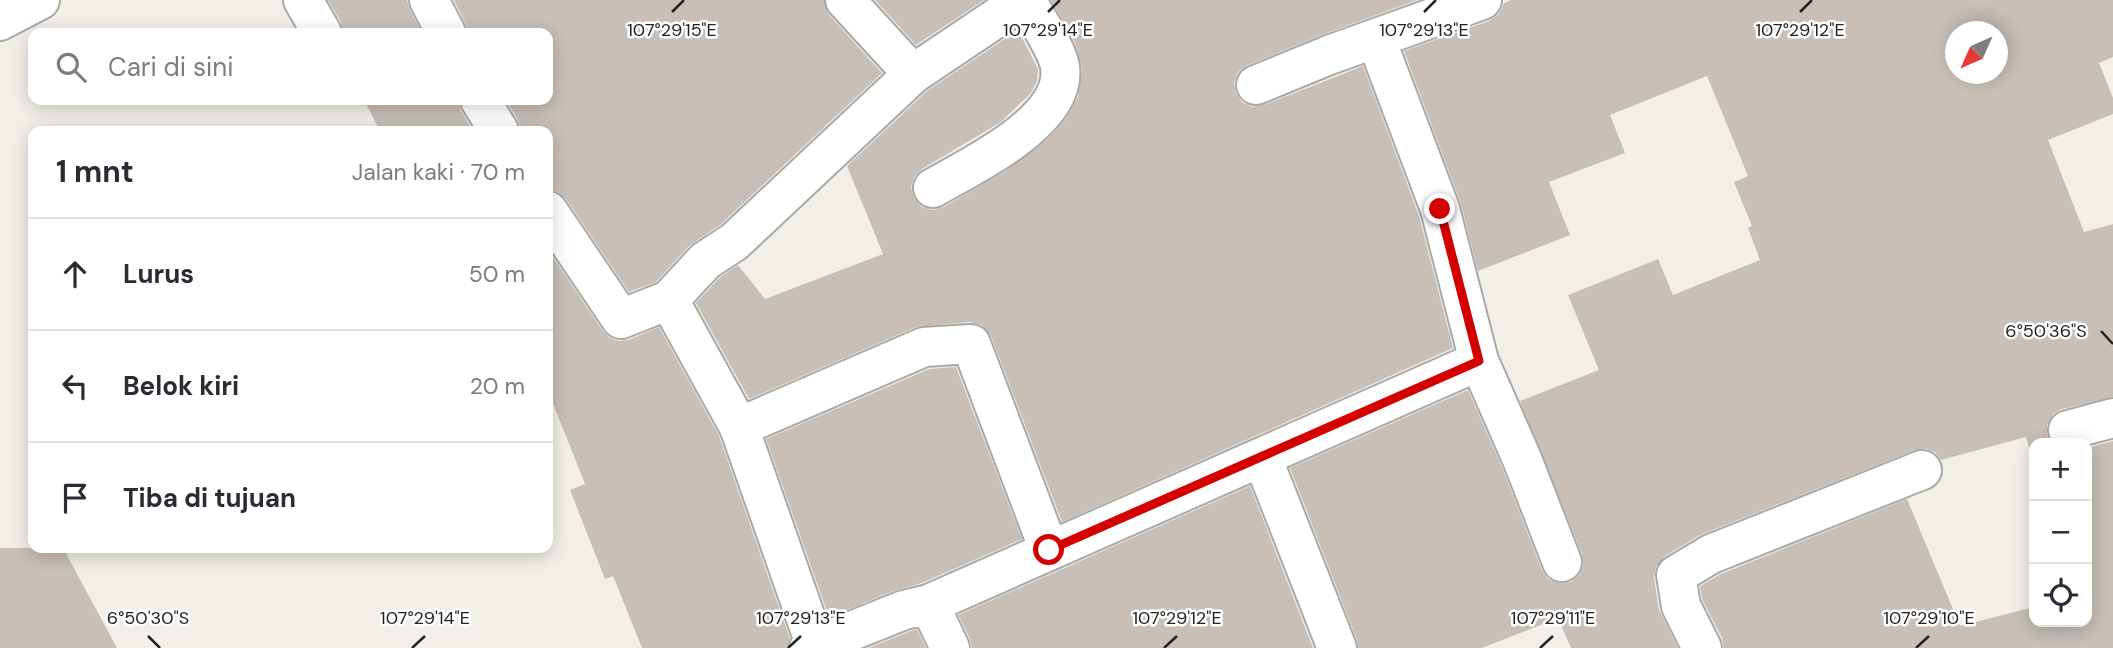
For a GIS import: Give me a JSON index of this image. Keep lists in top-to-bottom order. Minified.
{"north":"bottom left","page":{"search":"Cari di sini","heading":["1 mnt","Jalan kaki · 70 m"],"list":[["Lurus","50 m"],["Belok kiri","20 m"],"Tiba di tujuan"],"map_buttons":["+","−"]},"coordinates":["107°29'15\"E","107°29'14\"E","107°29'13\"E","107°29'12\"E","6°50'36\"S","6°50'30\"S","107°29'11\"E","107°29'10\"E"]}
